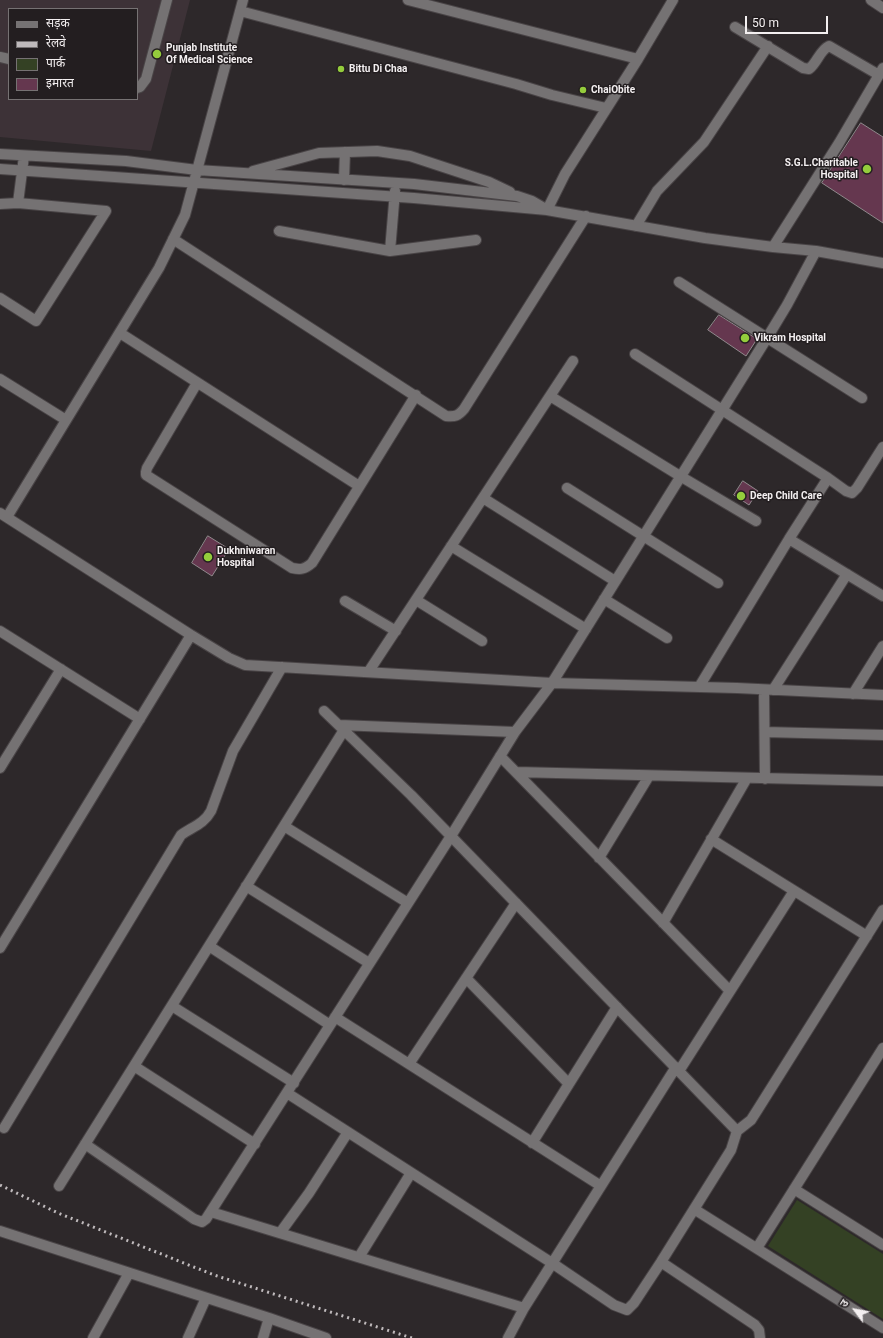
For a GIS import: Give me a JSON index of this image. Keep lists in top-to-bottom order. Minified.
{"places":["Punjab Institute Of Medical Science","Bittu Di Chaa","ChaiObite","S.G.L.Charitable Hospital","Vikram Hospital","Deep Child Care","Dukhniwaran Hospital"],"legend":["सड़क","रेलवे","पार्क","इमारत"],"scale_bar":"50 m","north":"top left"}
